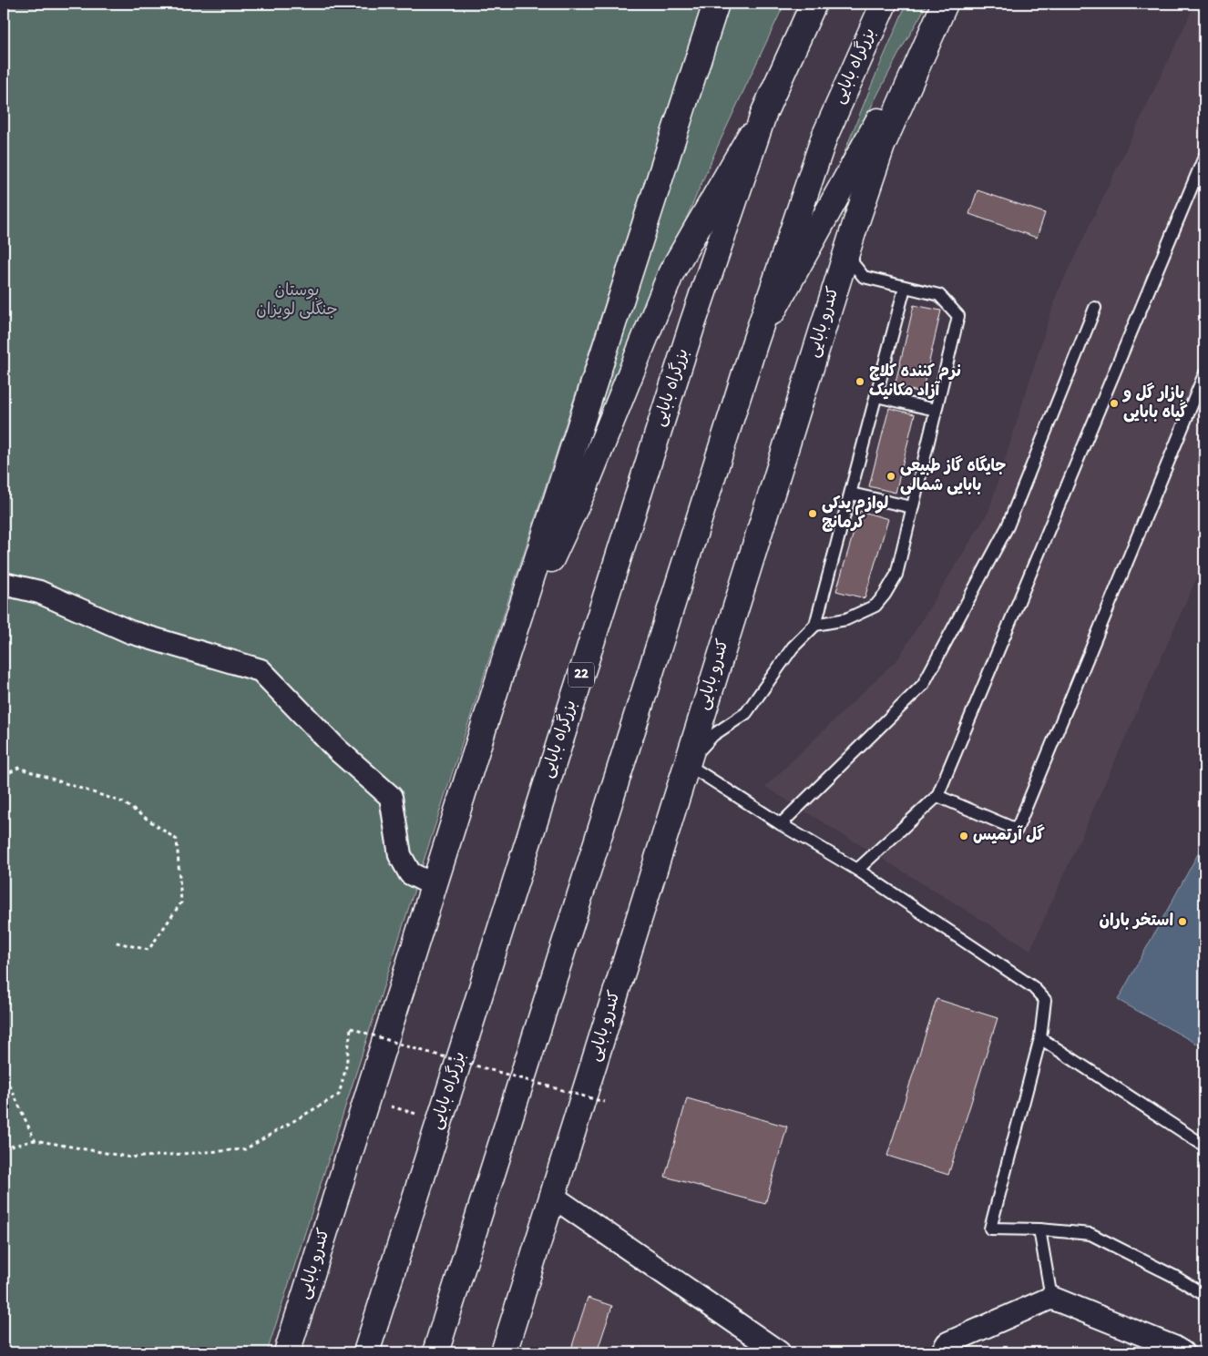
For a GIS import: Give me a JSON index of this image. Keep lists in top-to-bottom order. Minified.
{"streets":{"main road":["بزرگراه بابایی","کندرو بابایی","22"]},"parks":["بوستان جنگلی لویزان"],"places":["نرم کننده کلاچ آزاد مکانیک","بازار گل و گیاه بابایی","جایگاه گاز طبیعی بابایی شمالی","لوازم یدکی کرمانج","گل آرتمیس","استخر باران"]}
